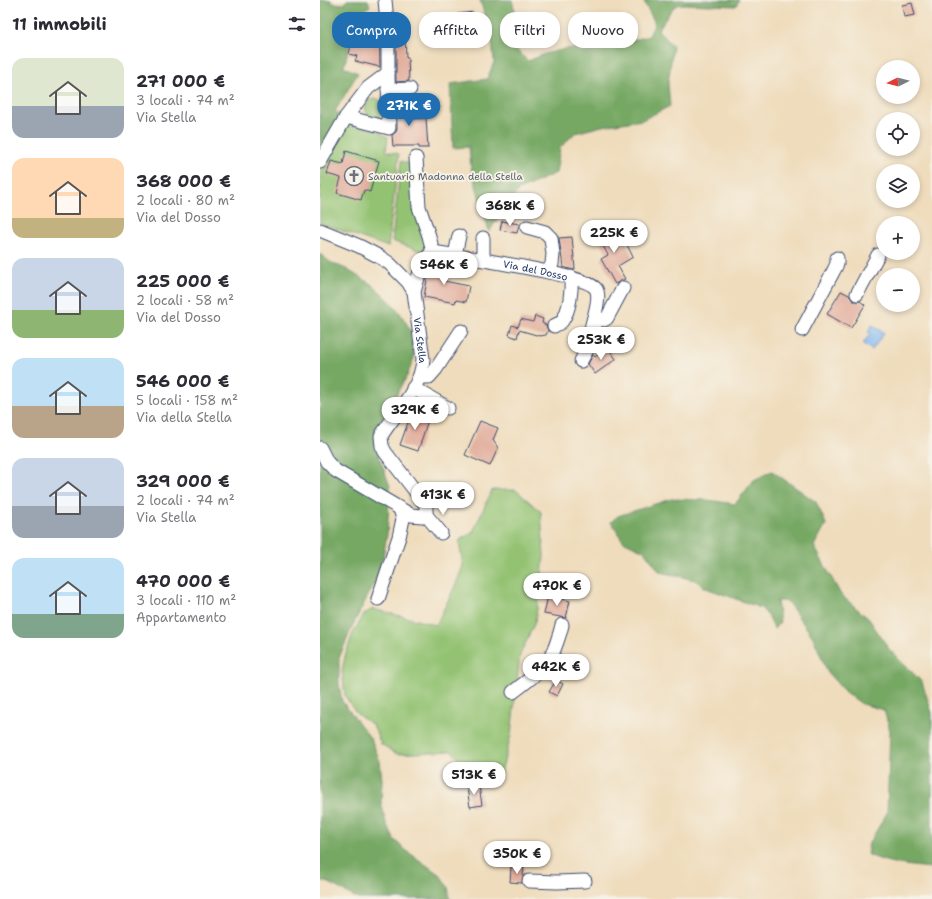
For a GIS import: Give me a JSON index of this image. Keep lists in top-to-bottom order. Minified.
{"streets":{"street":["Via del Dosso","Via Stella"]},"places":{"church":["Santuario Madonna della Stella"]},"north":"left","page":{"heading":"11 immobili","chip":["Compra","Affitta","Filtri","Nuovo"],"list":[{"name":"271 000 €","note":"3 locali · 74 m² · Via Stella"},{"name":"368 000 €","note":"2 locali · 80 m² · Via del Dosso"},{"name":"225 000 €","note":"2 locali · 58 m² · Via del Dosso"},{"name":"546 000 €","note":"5 locali · 158 m² · Via della Stella"},{"name":"329 000 €","note":"2 locali · 74 m² · Via Stella"},{"name":"470 000 €","note":"3 locali · 110 m² · Appartamento"}],"map_buttons":["+","−"],"price":["271K €","368K €","225K €","546K €","253K €","329K €","413K €","470K €","442K €","513K €","350K €"]}}
